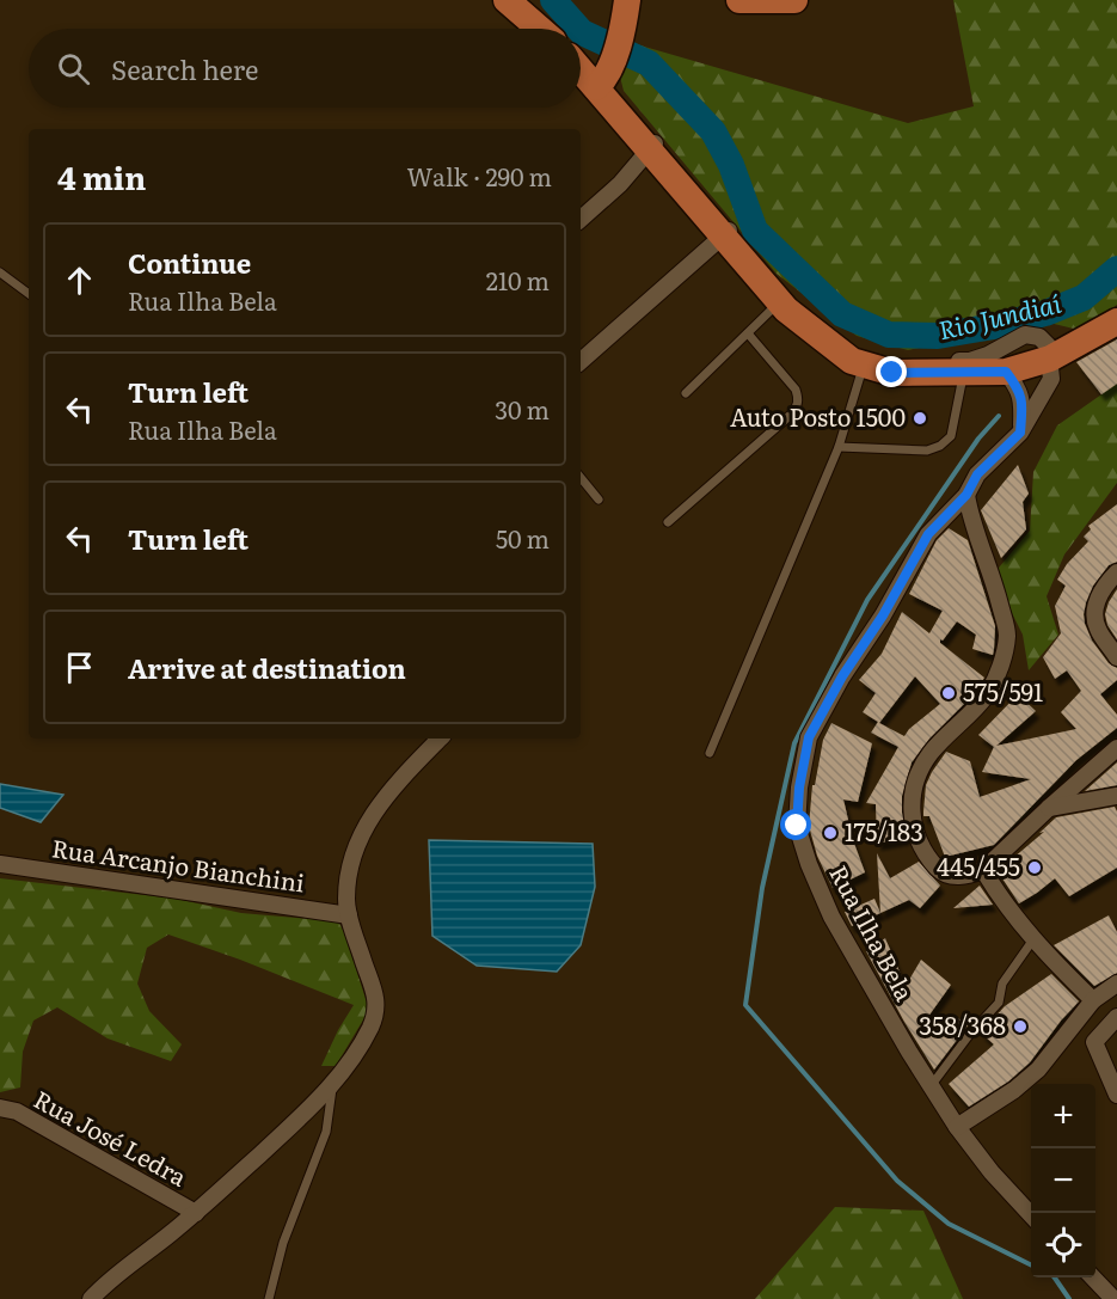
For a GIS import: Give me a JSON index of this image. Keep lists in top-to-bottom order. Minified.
{"streets":{"street":["Rua Arcanjo Bianchini","Rua Ilha Bela","Rua José Ledra"]},"water":["Rio Jundiaí"],"places":["Auto Posto 1500","575/591","175/183","445/455","358/368"],"page":{"search":"Search here","heading":["4 min","Walk · 290 m"],"list":[["Continue","Rua Ilha Bela","210 m"],["Turn left","Rua Ilha Bela","30 m"],["Turn left","50 m"],"Arrive at destination"],"map_buttons":["+","−"]}}
